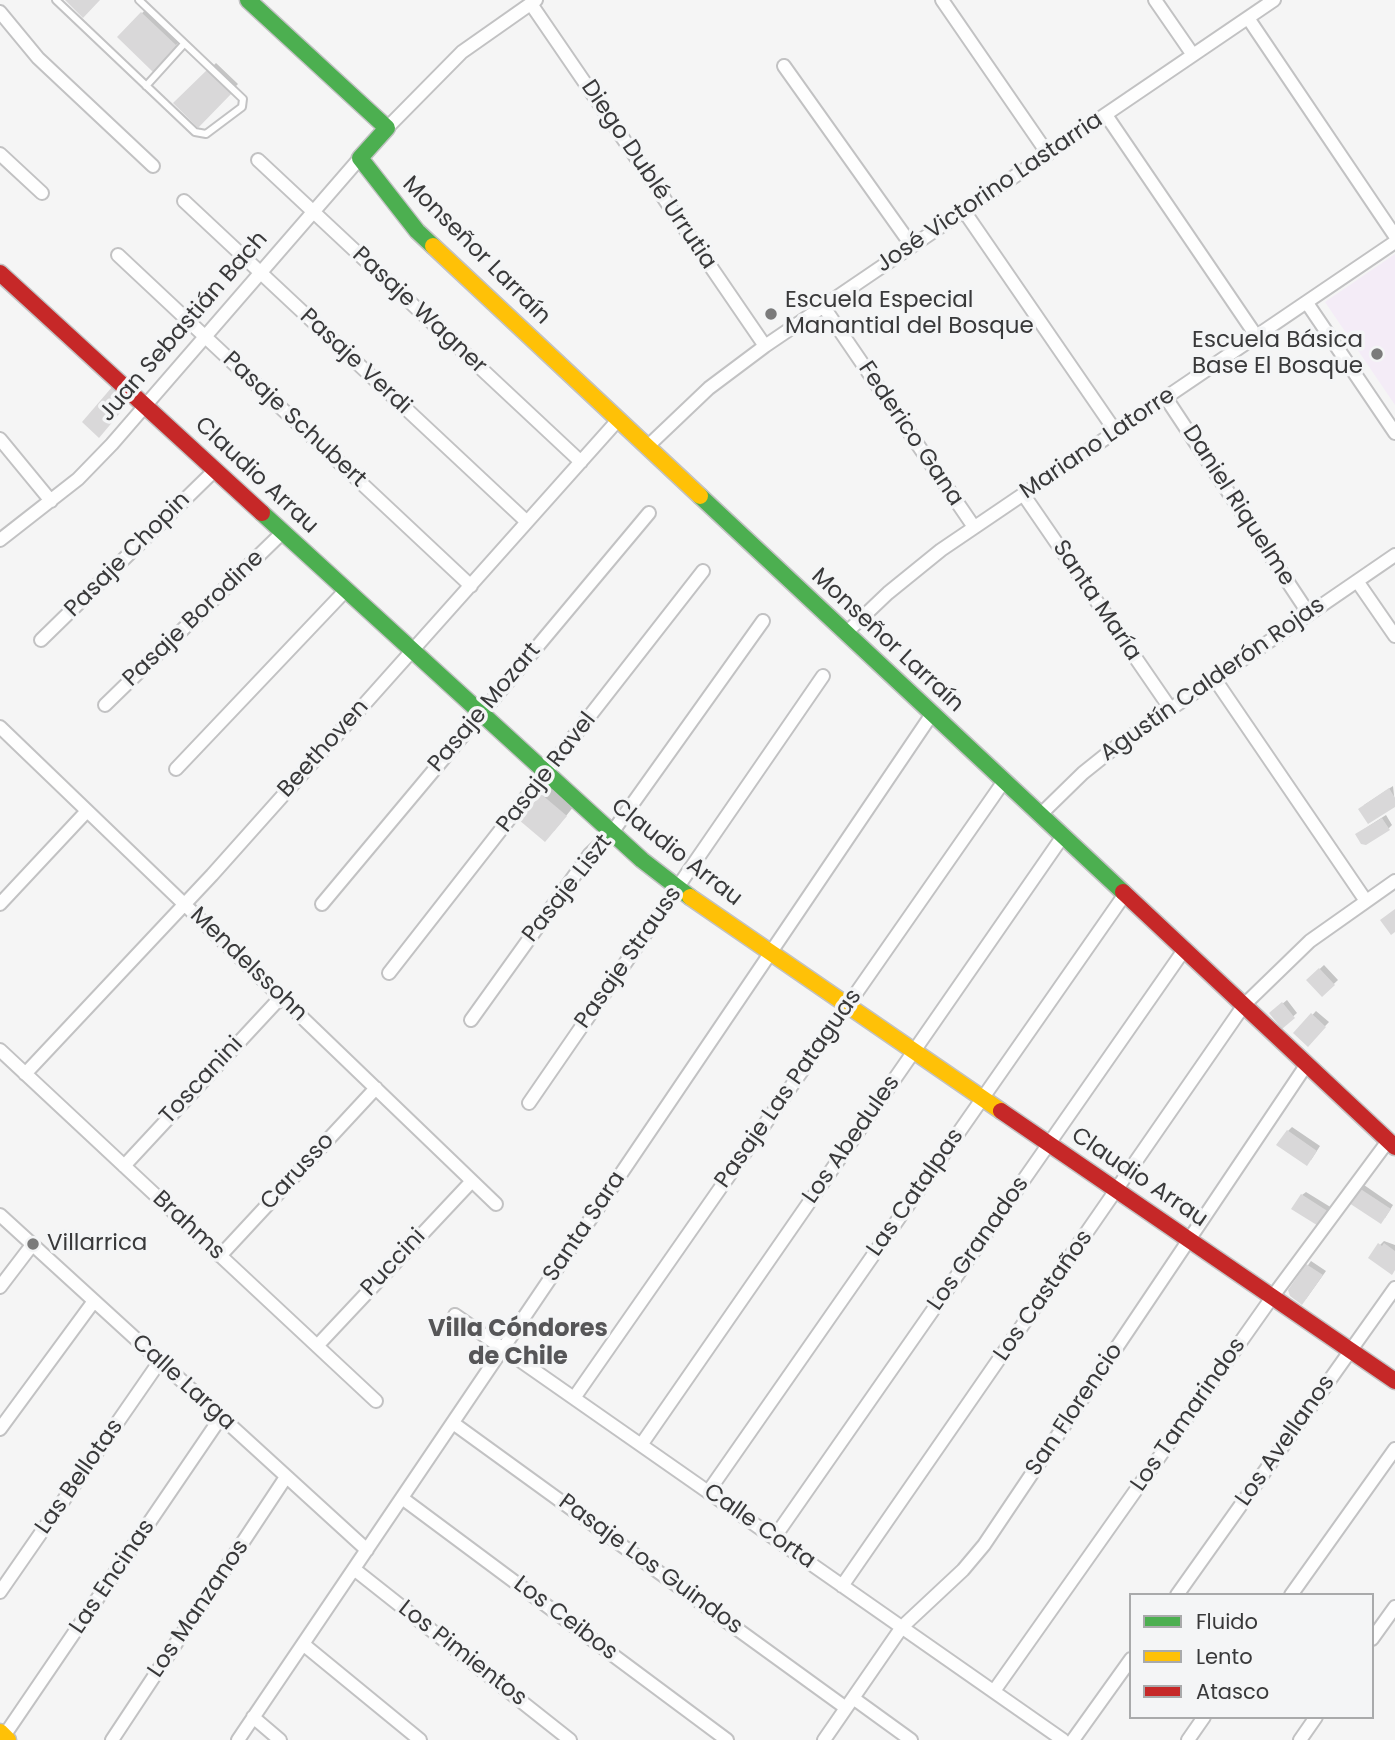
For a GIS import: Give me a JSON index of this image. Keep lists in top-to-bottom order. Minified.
{"streets":{"street":["Diego Dublé Urrutia","José Victorino Lastarria","Monseñor Larraín","Pasaje Wagner","Juan Sebastián Bach","Pasaje Verdi","Pasaje Schubert","Federico Gana","Mariano Latorre","Claudio Arrau","Daniel Riquelme","Pasaje Chopin","Santa María","Pasaje Borodine","Agustín Calderón Rojas","Pasaje Mozart","Beethoven","Pasaje Ravel","Pasaje Liszt","Pasaje Strauss","Mendelssohn","Toscanini","Pasaje Las Pataguas","Los Abedules","Carusso","Las Catalpas","Brahms","Santa Sara","Los Granados","Puccini","Los Castaños","Calle Larga","San Florencio","Los Tamarindos","Los Avellanos","Las Bellotas","Calle Corta","Pasaje Los Guindos","Las Encinas","Los Manzanos","Los Ceibos","Los Pimientos"]},"crossings":[["Diego Dublé Urrutia","José Victorino Lastarria"],["José Victorino Lastarria","Monseñor Larraín"],["José Victorino Lastarria","Federico Gana"],["Monseñor Larraín","Juan Sebastián Bach"],["Monseñor Larraín","Mariano Latorre"],["Monseñor Larraín","Agustín Calderón Rojas"],["Monseñor Larraín","Beethoven"],["Monseñor Larraín","Pasaje Las Pataguas"],["Monseñor Larraín","Los Abedules"],["Monseñor Larraín","Las Catalpas"],["Monseñor Larraín","Santa Sara"],["Monseñor Larraín","Los Granados"],["Monseñor Larraín","Los Castaños"],["Monseñor Larraín","San Florencio"],["Monseñor Larraín","Los Tamarindos"],["Pasaje Wagner","Juan Sebastián Bach"],["Pasaje Wagner","Beethoven"],["Juan Sebastián Bach","Pasaje Verdi"],["Juan Sebastián Bach","Pasaje Schubert"],["Juan Sebastián Bach","Claudio Arrau"],["Pasaje Verdi","Beethoven"],["Pasaje Schubert","Beethoven"],["Federico Gana","Mariano Latorre"],["Mariano Latorre","Daniel Riquelme"],["Mariano Latorre","Santa María"],["Claudio Arrau","Pasaje Chopin"],["Claudio Arrau","Pasaje Borodine"],["Claudio Arrau","Pasaje Mozart"],["Claudio Arrau","Beethoven"],["Claudio Arrau","Pasaje Ravel"],["Claudio Arrau","Pasaje Liszt"],["Claudio Arrau","Pasaje Strauss"],["Claudio Arrau","Pasaje Las Pataguas"],["Claudio Arrau","Los Abedules"],["Claudio Arrau","Las Catalpas"],["Claudio Arrau","Santa Sara"],["Claudio Arrau","Los Granados"],["Claudio Arrau","Los Castaños"],["Claudio Arrau","San Florencio"],["Claudio Arrau","Los Tamarindos"],["Claudio Arrau","Los Avellanos"],["Daniel Riquelme","Agustín Calderón Rojas"],["Santa María","Agustín Calderón Rojas"],["Beethoven","Mendelssohn"],["Beethoven","Brahms"],["Mendelssohn","Toscanini"],["Mendelssohn","Carusso"],["Mendelssohn","Puccini"],["Toscanini","Brahms"],["Pasaje Las Pataguas","Calle Corta"],["Los Abedules","Calle Corta"],["Carusso","Brahms"],["Las Catalpas","Calle Corta"],["Brahms","Puccini"],["Santa Sara","Calle Larga"],["Santa Sara","Calle Corta"],["Santa Sara","Pasaje Los Guindos"],["Santa Sara","Los Ceibos"],["Santa Sara","Los Pimientos"],["Los Granados","Calle Corta"],["Los Castaños","Calle Corta"],["Calle Larga","Las Bellotas"],["Calle Larga","Las Encinas"],["Calle Larga","Los Manzanos"],["San Florencio","Calle Corta"],["San Florencio","Pasaje Los Guindos"],["Los Tamarindos","Calle Corta"]],"districts":["Villa Cóndores de Chile"],"places":["Escuela Especial Manantial del Bosque","Escuela Básica Base El Bosque","Villarrica"],"legend":["Fluido","Lento","Atasco"]}
